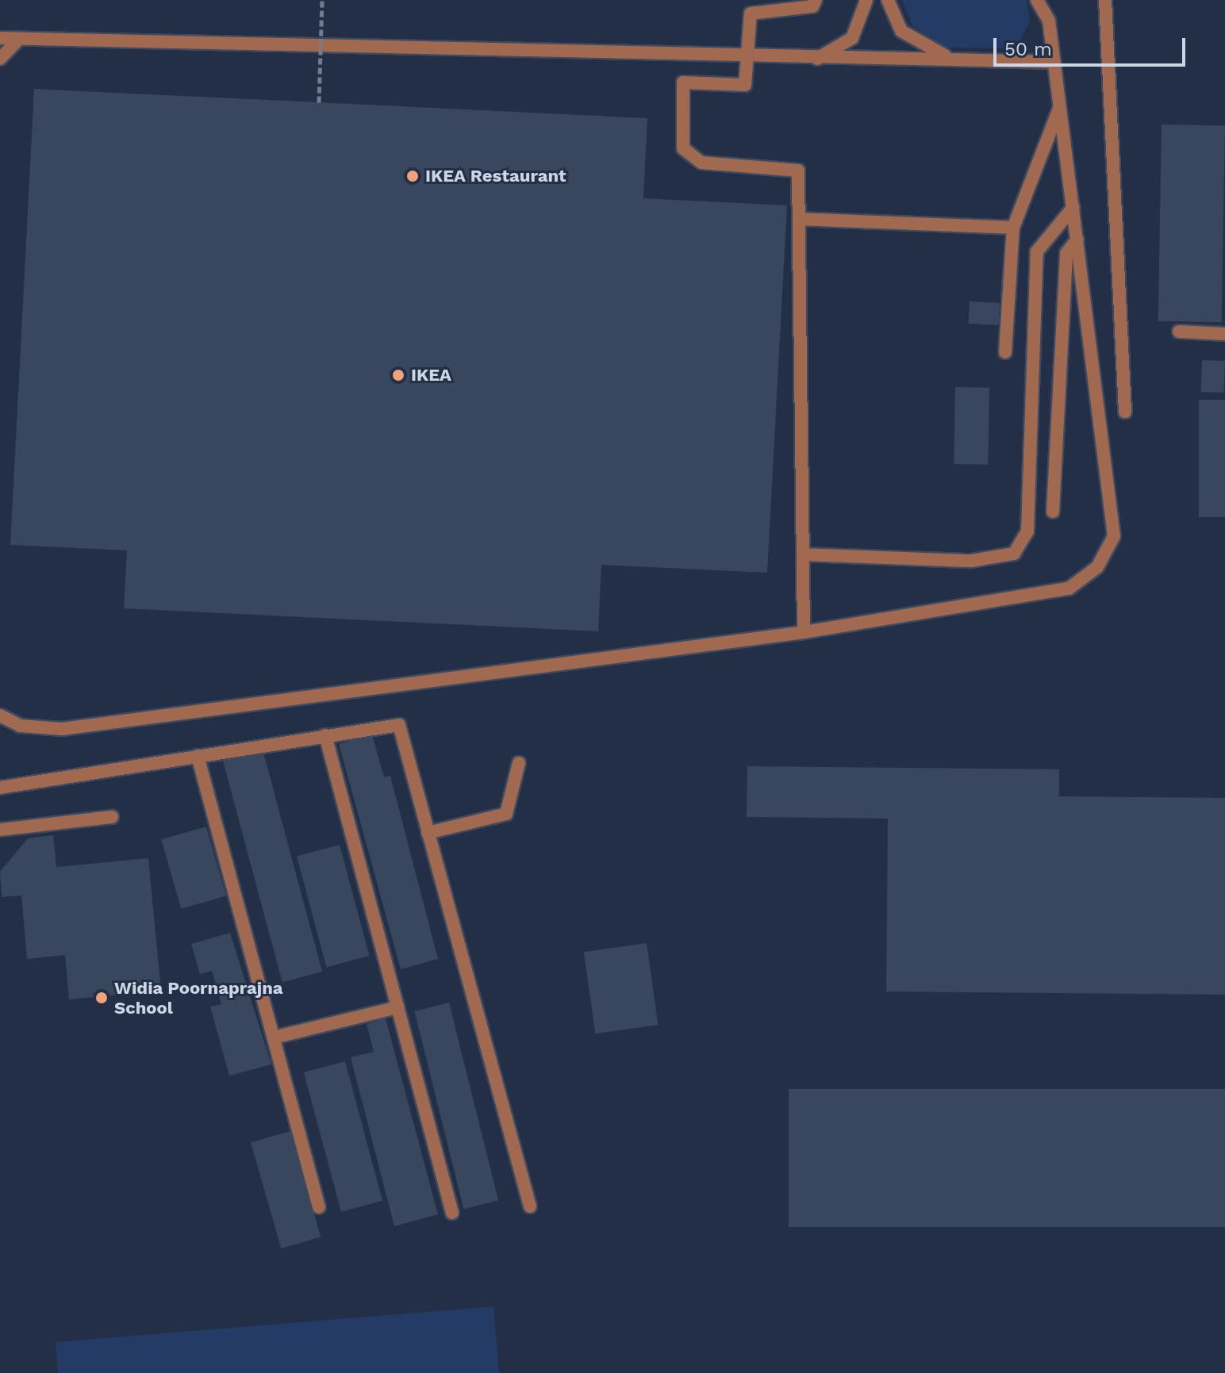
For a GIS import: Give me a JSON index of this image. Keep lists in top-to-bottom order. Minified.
{"places":["IKEA Restaurant","IKEA","Widia Poornaprajna School"],"scale_bar":"50 m"}
